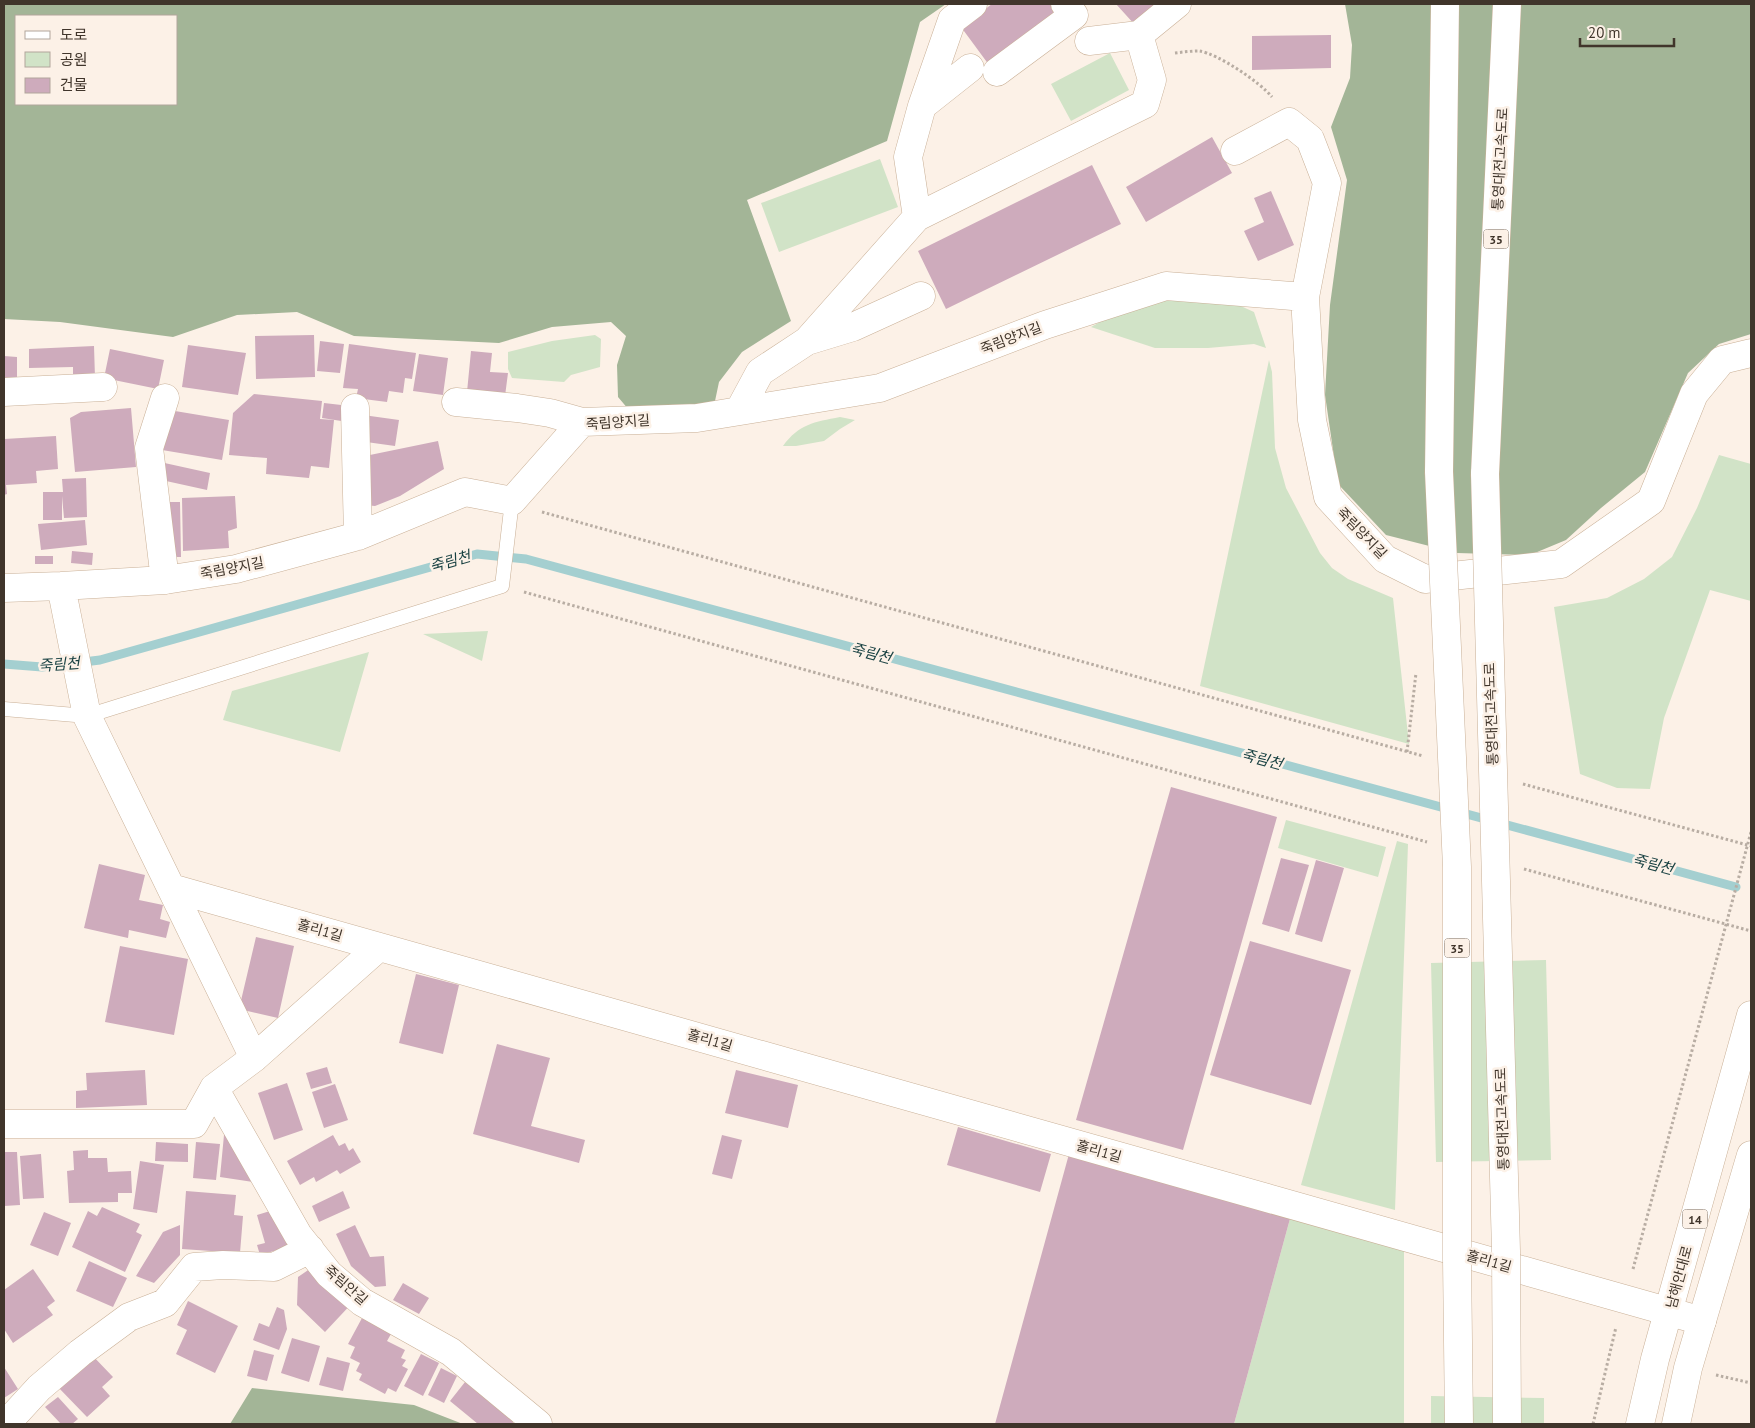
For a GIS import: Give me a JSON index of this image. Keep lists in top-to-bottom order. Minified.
{"streets":{"main road":["통영대전고속도로","35","죽림양지길","홀리1길","14","남해안대로","죽림안길"]},"crossings":[["홀리1길","남해안대로"]],"water":["죽림천"],"legend":["도로","공원","건물"],"scale_bar":"20 m"}
